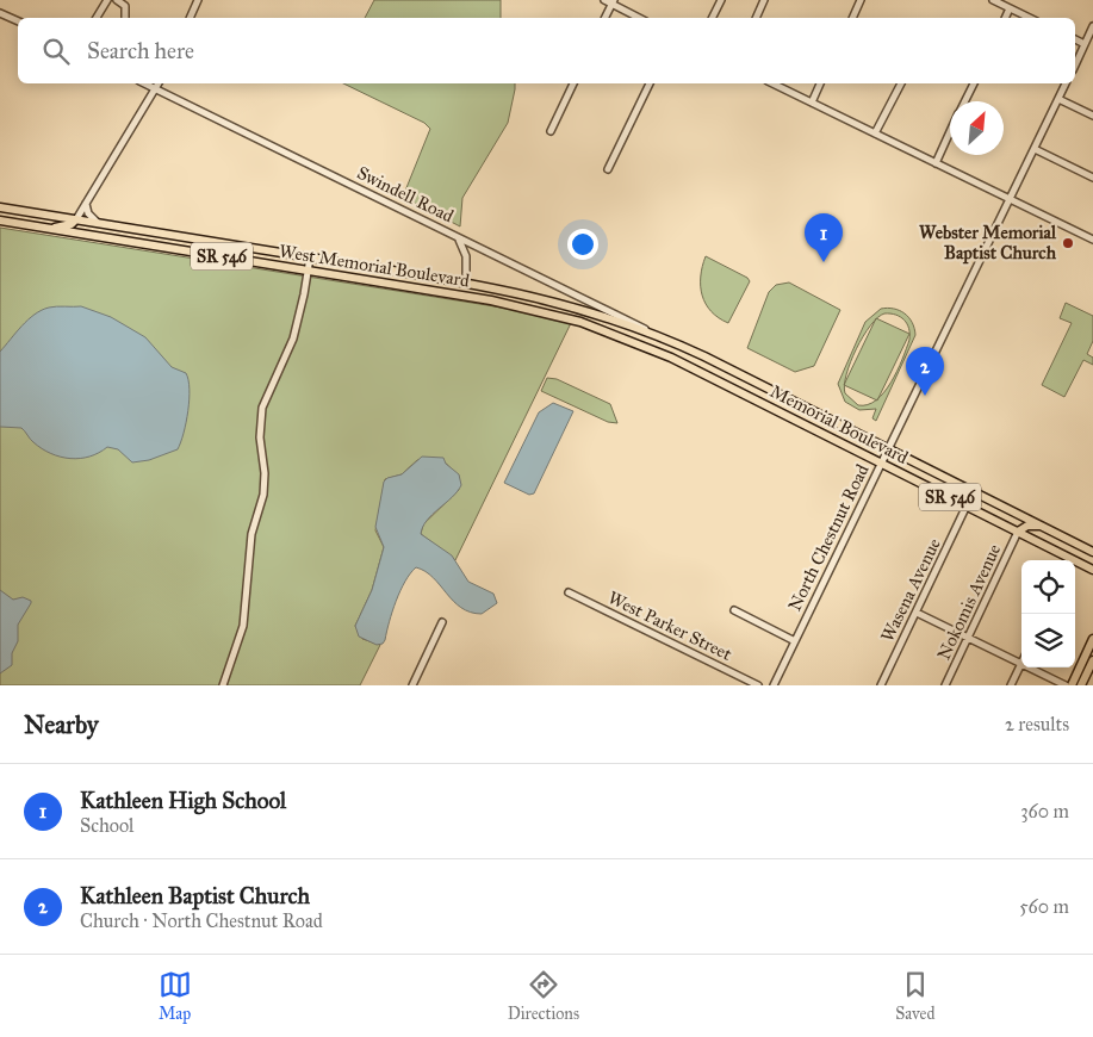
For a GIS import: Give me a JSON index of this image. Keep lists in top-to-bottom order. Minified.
{"streets":{"main road":["SR 546","West Memorial Boulevard","Memorial Boulevard"],"street":["Swindell Road","North Chestnut Road","Wasena Avenue","Nokomis Avenue","West Parker Street"]},"crossings":[["Swindell Road","West Memorial Boulevard"],["SR 546","West Memorial Boulevard"],["West Memorial Boulevard","Memorial Boulevard"],["Memorial Boulevard","North Chestnut Road"],["Memorial Boulevard","Wasena Avenue"],["Memorial Boulevard","Nokomis Avenue"]],"places":["Webster Memorial Baptist Church"],"north":"top right","page":{"search":"Search here","pins":["1","2"],"heading":["Nearby","2 results"],"list":[{"mark":"1","name":"Kathleen High School","note":"School","value":"360 m"},{"mark":"2","name":"Kathleen Baptist Church","note":"Church · North Chestnut Road","value":"560 m"}],"nav":["Map","Directions","Saved"]}}
